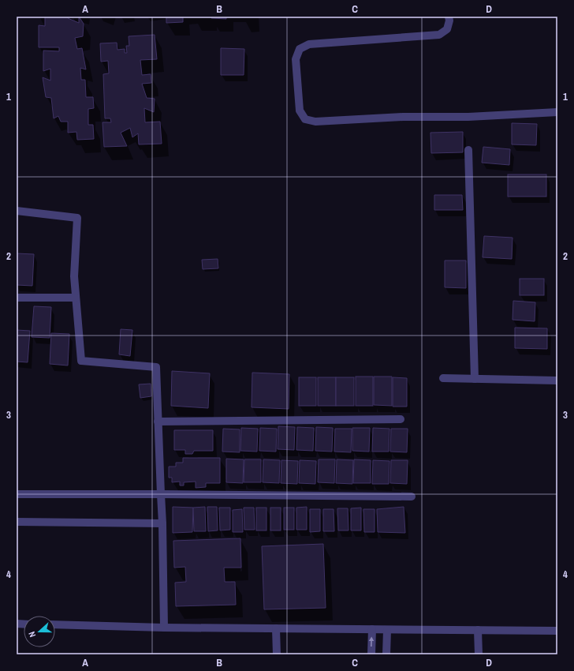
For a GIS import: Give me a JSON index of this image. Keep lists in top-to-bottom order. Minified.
{"north":"left","grid":{"columns":["A","B","C","D"],"rows":["1","2","3","4"]}}
